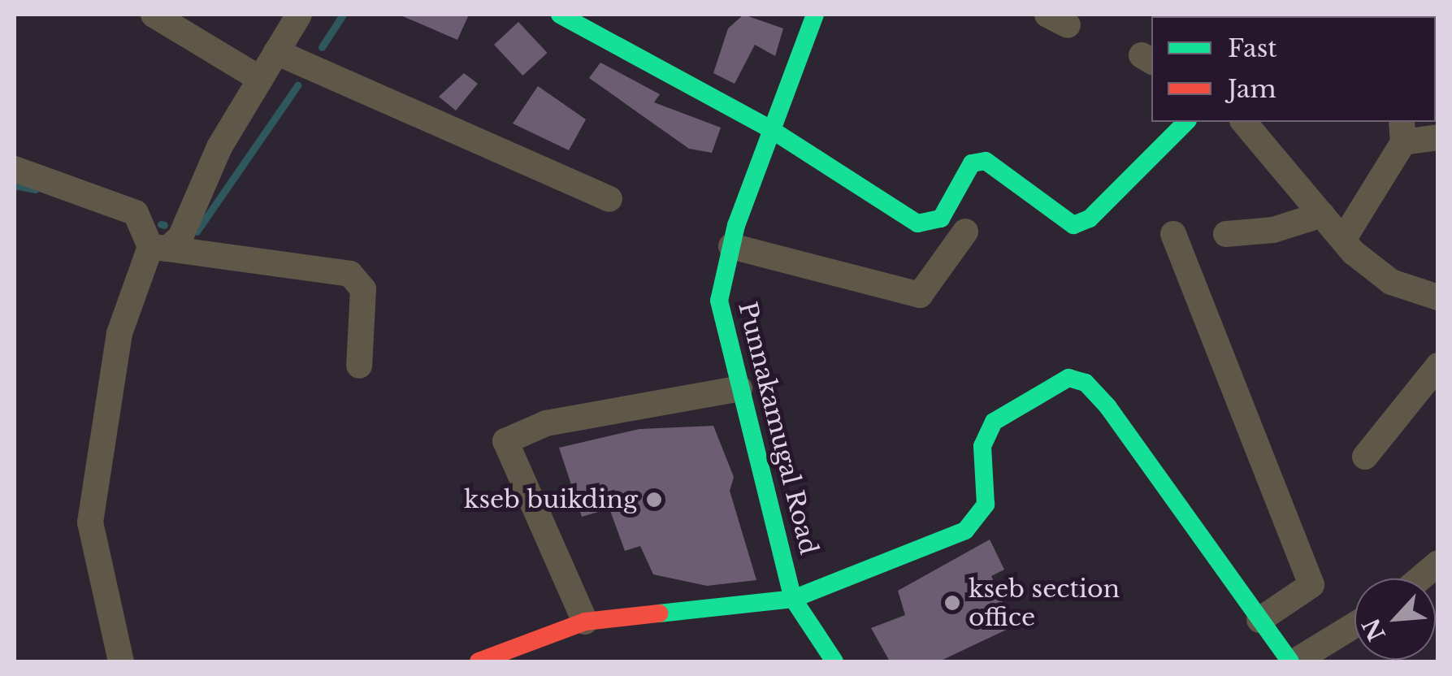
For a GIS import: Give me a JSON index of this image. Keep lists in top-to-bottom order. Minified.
{"streets":{"street":["Punnakamugal Road"]},"places":["kseb buikding","kseb section office"],"legend":["Fast","Jam"],"north":"bottom left"}
